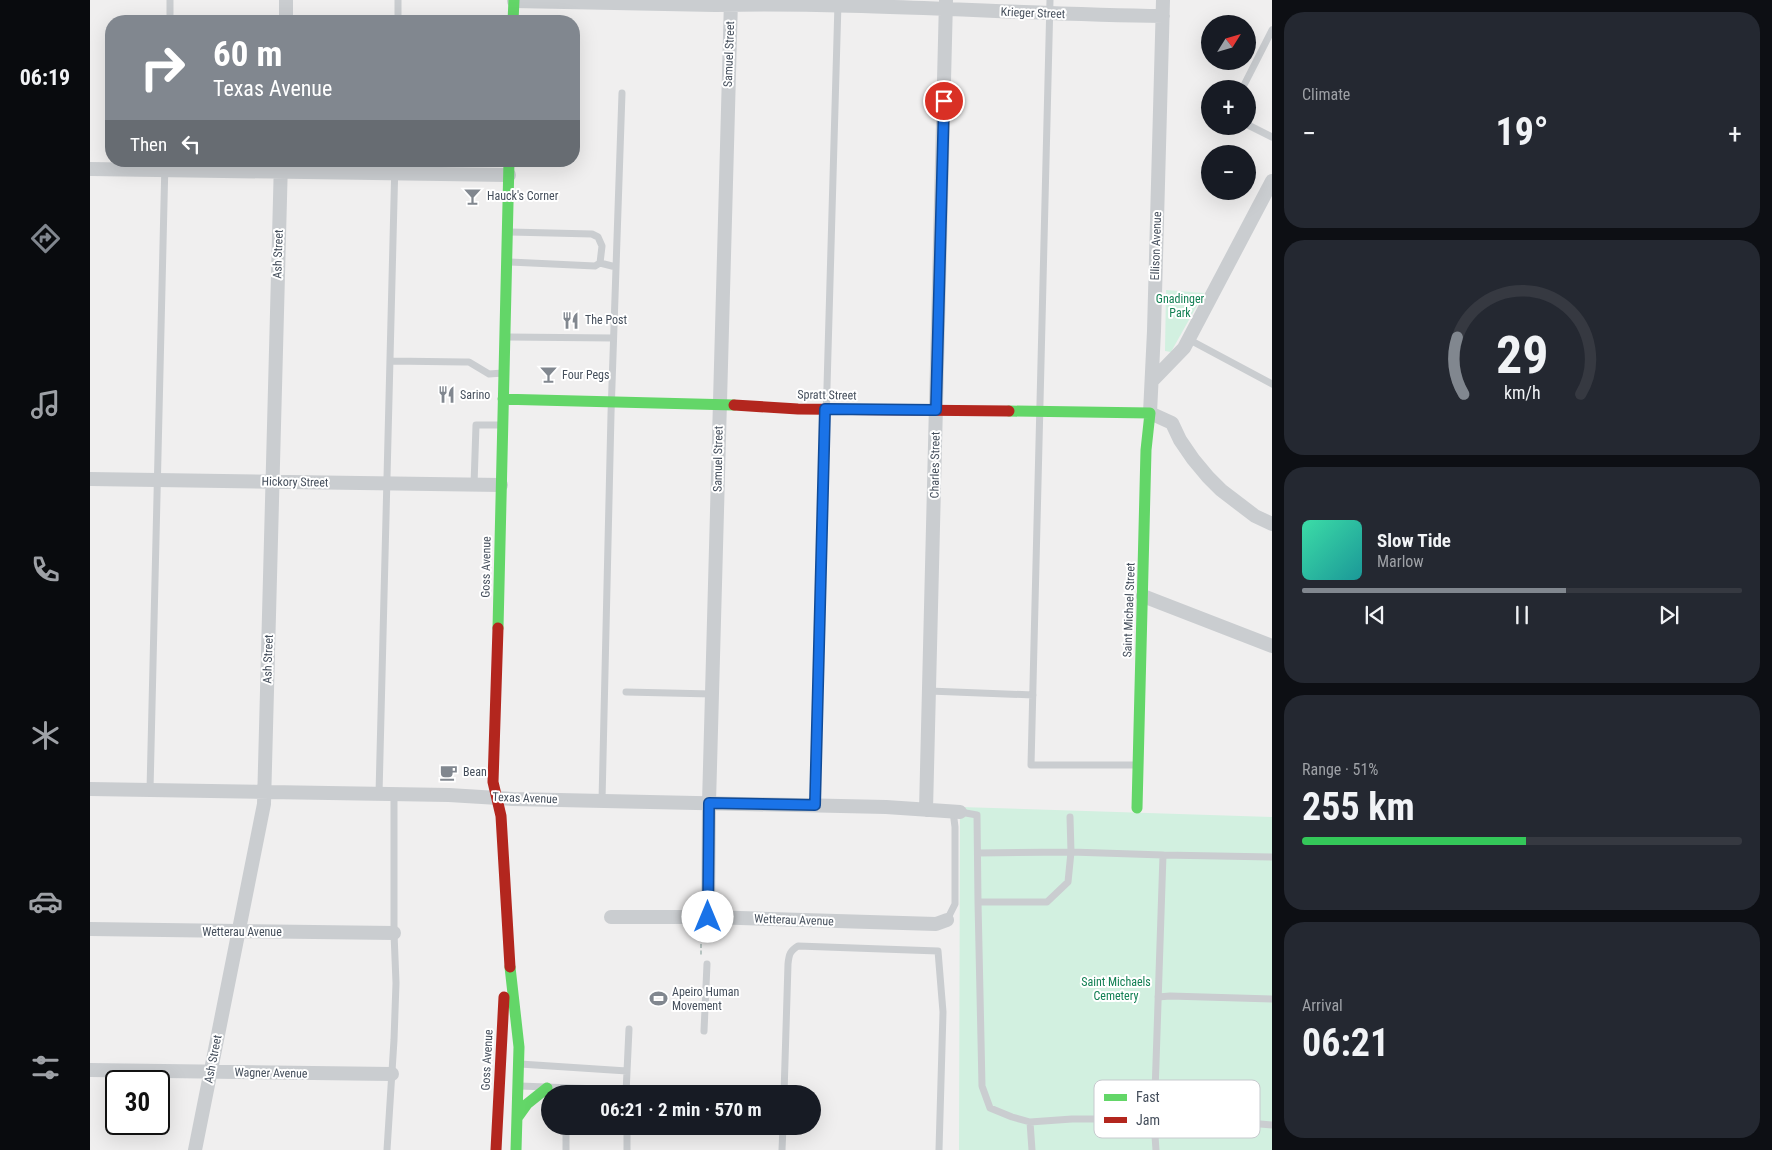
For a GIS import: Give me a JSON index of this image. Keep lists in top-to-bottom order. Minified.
{"streets":{"main road":["Spratt Street","Goss Avenue","Saint Michael Street"],"street":["Krieger Street","Samuel Street","Ellison Avenue","Ash Street","Charles Street","Hickory Street","Texas Avenue","Wetterau Avenue","Wagner Avenue"]},"crossings":[["Krieger Street","Samuel Street"],["Krieger Street","Ellison Avenue"],["Krieger Street","Charles Street"],["Samuel Street","Spratt Street"],["Samuel Street","Texas Avenue"],["Samuel Street","Wetterau Avenue"],["Ellison Avenue","Spratt Street"],["Ellison Avenue","Saint Michael Street"],["Ash Street","Hickory Street"],["Ash Street","Texas Avenue"],["Ash Street","Wetterau Avenue"],["Ash Street","Wagner Avenue"],["Spratt Street","Charles Street"],["Spratt Street","Goss Avenue"],["Spratt Street","Saint Michael Street"],["Charles Street","Texas Avenue"],["Hickory Street","Goss Avenue"],["Goss Avenue","Texas Avenue"]],"parks":["Gnadinger Park","Saint Michaels Cemetery"],"places":{"bar":["Hauck's Corner","Four Pegs"],"restaurant":["The Post","Sarino"],"cafe":["Bean"],"sports":["Apeiro Human Movement"]},"legend":["Fast","Jam"],"north":"top right","page":{"tabs":"06:19","tile":["Climate",["Range · 51%","255 km"],["Arrival","06:21"]],"map_buttons":["+","−"],"turn":["60 m","Texas Avenue"],"heat":["−","19°","+"],"then":"Then","song":["Slow Tide","Marlow"],"limit":"30","trip":"06:21 · 2 min · 570 m","gauge":["29","km/h"]}}
